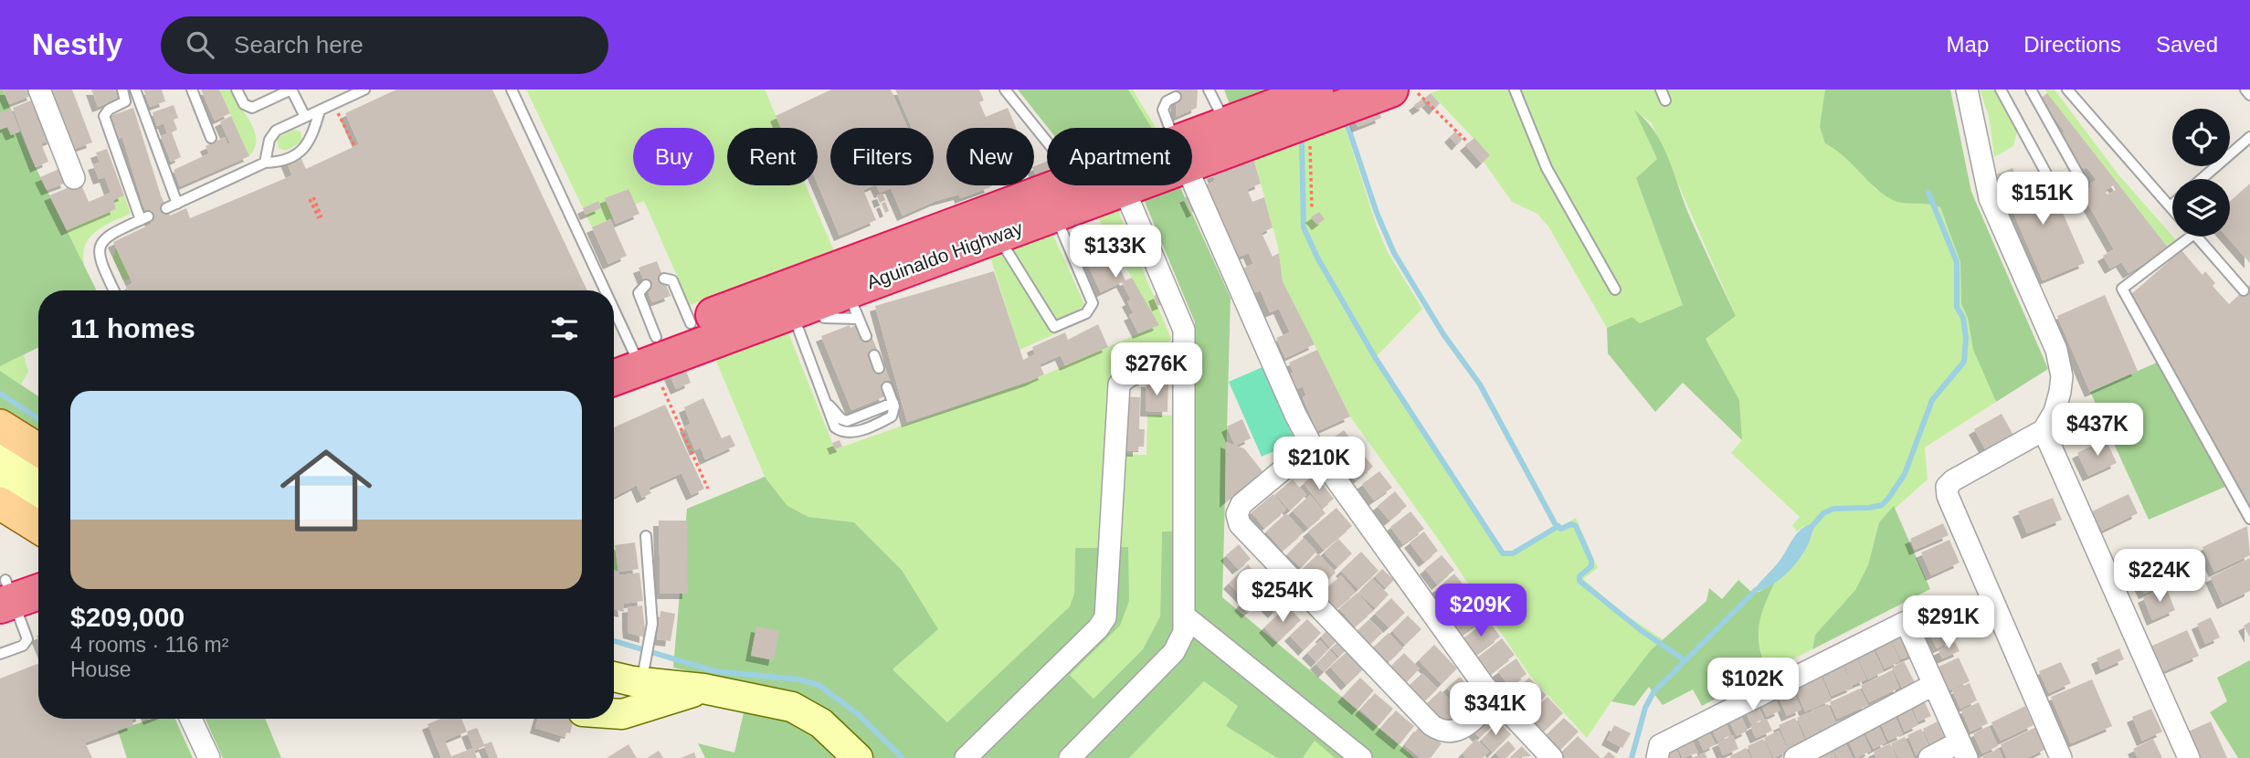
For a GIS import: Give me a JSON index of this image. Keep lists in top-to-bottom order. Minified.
{"streets":{"highway":["Aguinaldo Highway"]},"page":{"header":"Nestly","search":"Search here","nav":["Map","Directions","Saved"],"chip":["Buy","Rent","Filters","New","Apartment"],"price":["$151K","$133K","$276K","$437K","$210K","$224K","$254K","$209K","$291K","$102K","$341K"],"heading":"11 homes","list":[{"name":"$209,000","note":"4 rooms · 116 m² · House"}]}}
